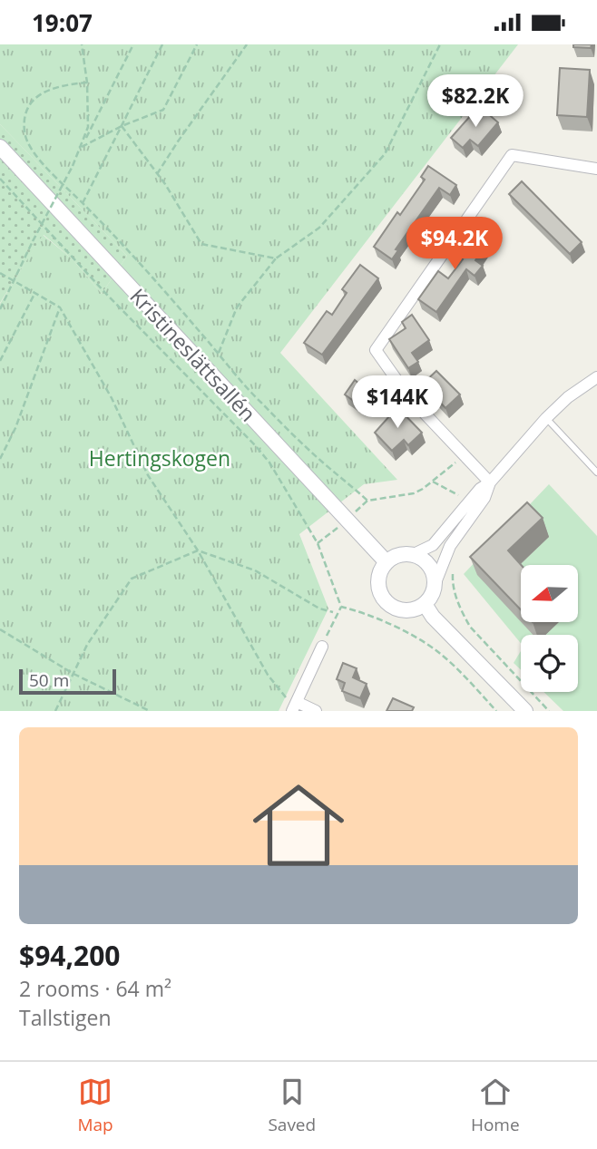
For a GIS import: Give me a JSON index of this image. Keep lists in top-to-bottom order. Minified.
{"streets":{"street":["Kristineslättsallén"]},"parks":["Hertingskogen"],"scale_bar":"50 m","north":"left","page":{"status":"19:07","price":["$82.2K","$94.2K","$144K"],"scale":"50 m","list":[{"name":"$94,200","note":"2 rooms · 64 m² · Tallstigen"}],"tabs":["Map","Saved","Home"]}}
